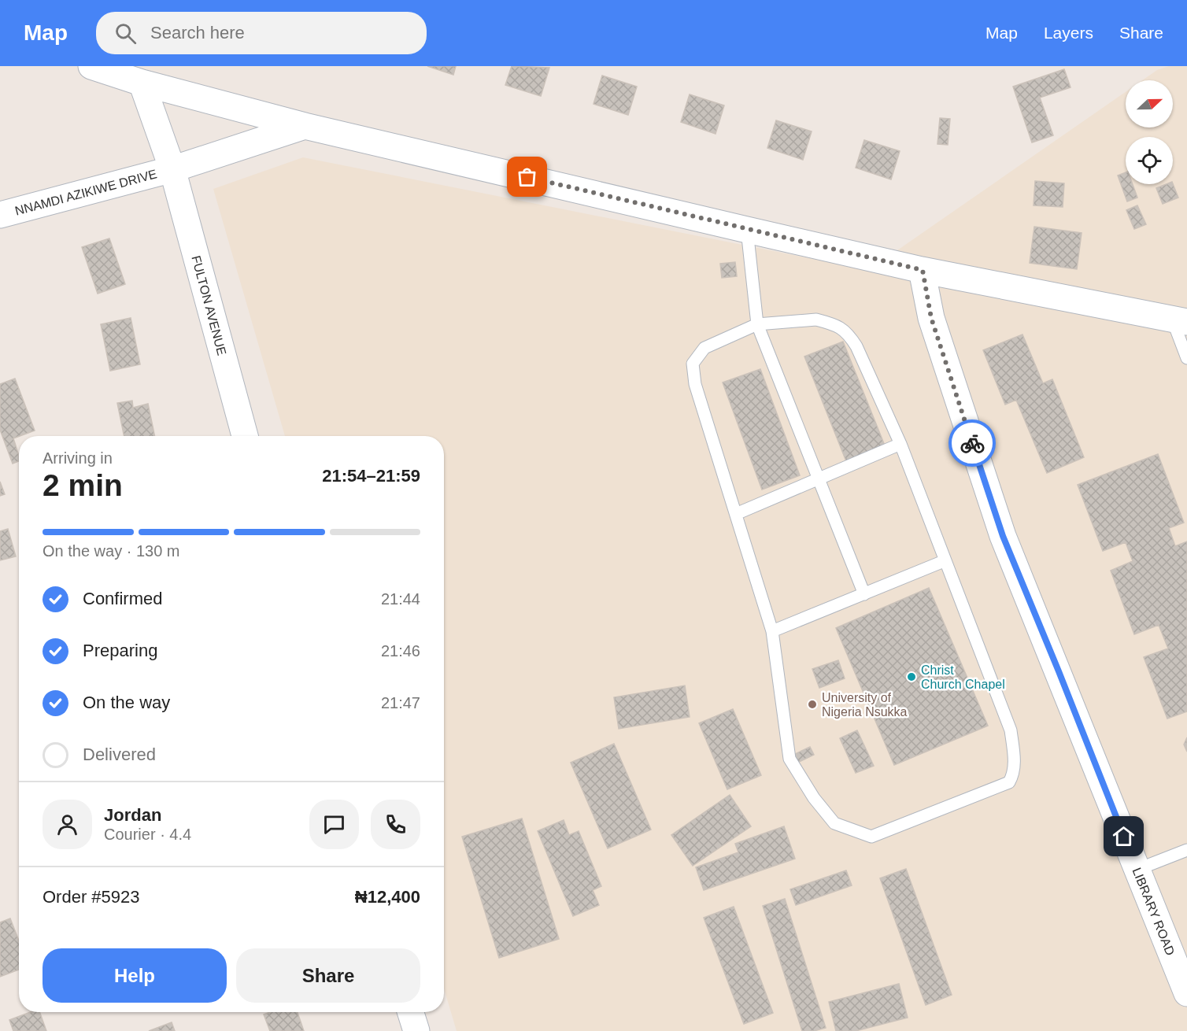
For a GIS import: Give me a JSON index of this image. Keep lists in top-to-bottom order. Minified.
{"streets":{"street":["NNAMDI AZIKIWE DRIVE","FULTON AVENUE","LIBRARY ROAD"]},"crossings":[["NNAMDI AZIKIWE DRIVE","FULTON AVENUE"]],"places":["Christ Church Chapel","University of Nigeria Nsukka"],"north":"right","page":{"header":"Map","search":"Search here","nav":["Map","Layers","Share"],"heading":["2 min","Arriving in","21:54–21:59"],"panel":["Jordan","Courier · 4.4","Order #5923","₦12,400"],"bar":"On the way · 130 m","list":[["Confirmed","21:44"],["Preparing","21:46"],["On the way","21:47"],"Delivered"],"buttons":["Help","Share"]}}
